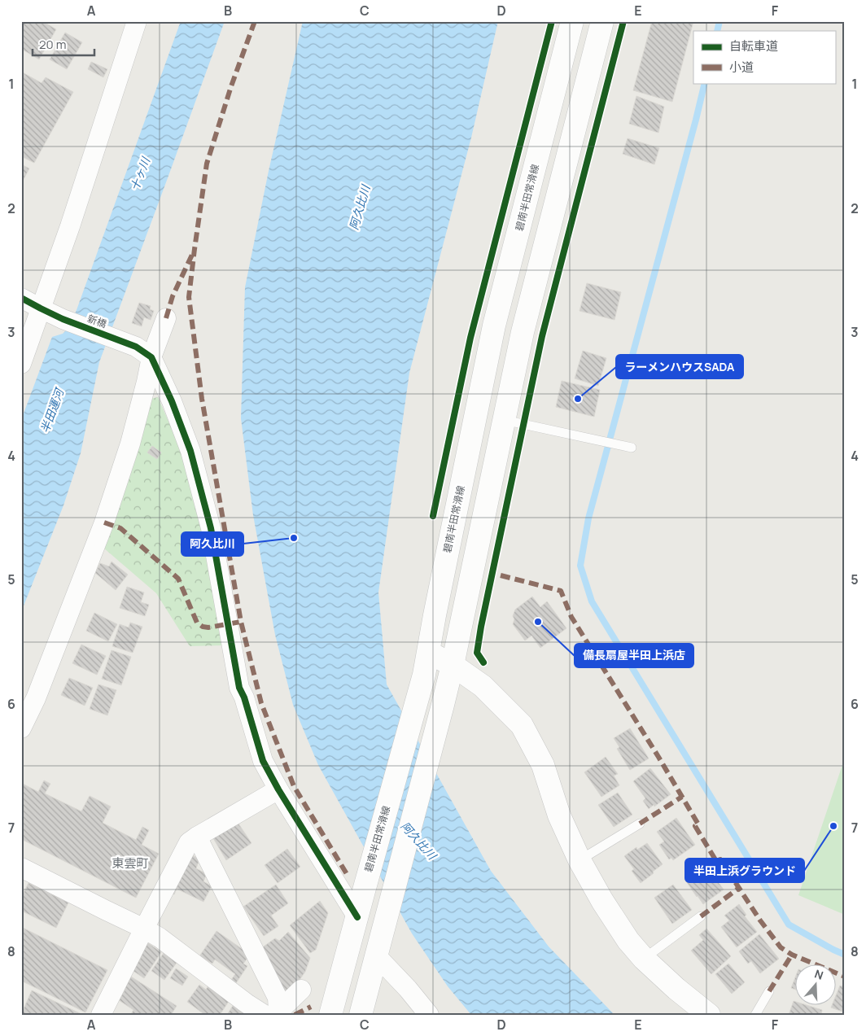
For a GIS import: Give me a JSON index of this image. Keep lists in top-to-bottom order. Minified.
{"streets":{"main road":["碧南半田常滑線"],"street":["新橋"]},"districts":["東雲町"],"water":["十ヶ川","阿久比川","半田運河"],"places":["ラーメンハウスSADA","阿久比川","備長扇屋半田上浜店","半田上浜グラウンド"],"legend":["自転車道","小道"],"scale_bar":"20 m","north":"top","grid":{"columns":["A","B","C","D","E","F"],"rows":["1","2","3","4","5","6","7","8"]}}
